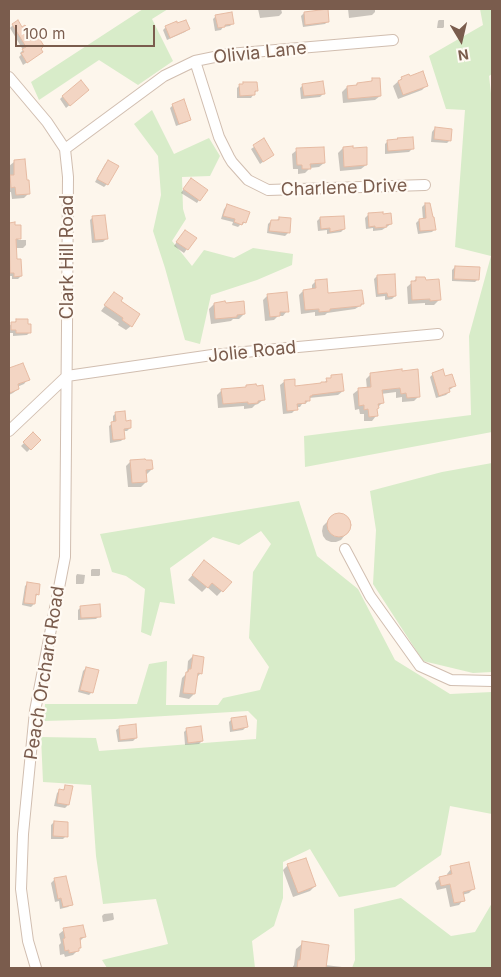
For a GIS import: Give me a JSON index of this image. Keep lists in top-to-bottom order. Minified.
{"streets":{"street":["Olivia Lane","Charlene Drive","Clark Hill Road","Jolie Road","Peach Orchard Road"]},"crossings":[["Olivia Lane","Charlene Drive"],["Olivia Lane","Clark Hill Road"],["Clark Hill Road","Jolie Road"],["Clark Hill Road","Peach Orchard Road"],["Jolie Road","Peach Orchard Road"]],"scale_bar":"100 m","north":"bottom"}
